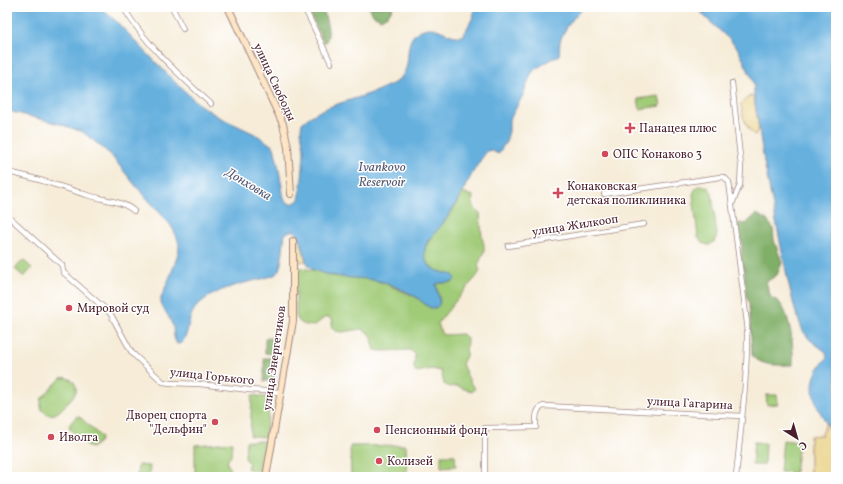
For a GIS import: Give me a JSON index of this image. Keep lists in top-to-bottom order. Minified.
{"streets":{"main road":["улица Свободы","улица Энергетиков"],"street":["улица Жилкооп","улица Горького","улица Гагарина"]},"crossings":[["улица Энергетиков","улица Горького"]],"water":["Ivankovo Reservoir","Донховка"],"places":{"health":["Панацея плюс","Конаковская детская поликлиника"],"other":["ОПС Конаково 3","Мировой суд","Дворец спорта \"Дельфин\"","Пенсионный фонд","Иволга","Колизей"]},"north":"bottom right"}
